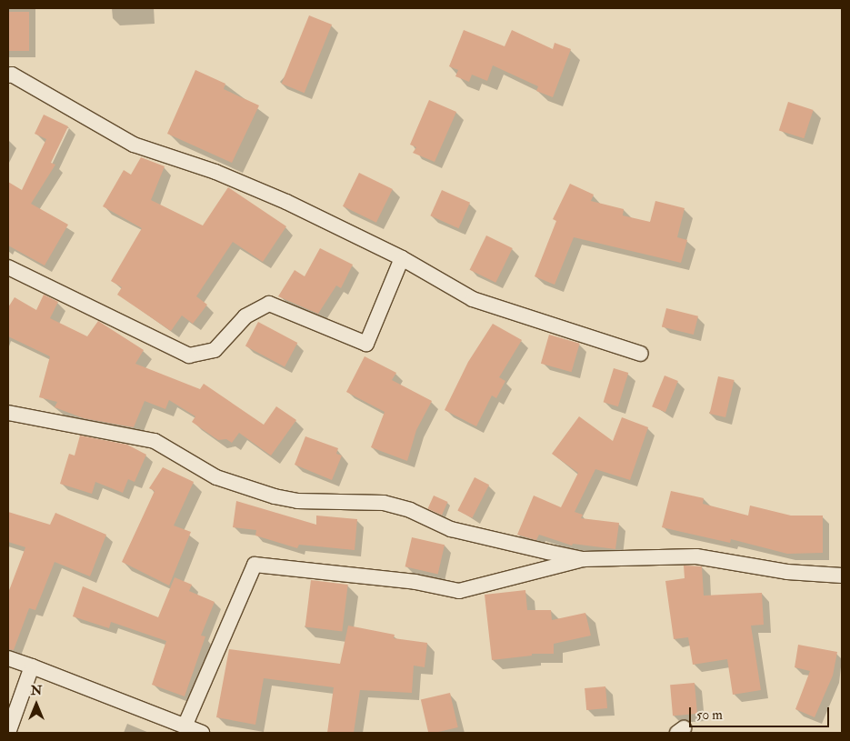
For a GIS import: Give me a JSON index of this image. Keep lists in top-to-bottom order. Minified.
{"scale_bar":"50 m","north":"top"}
